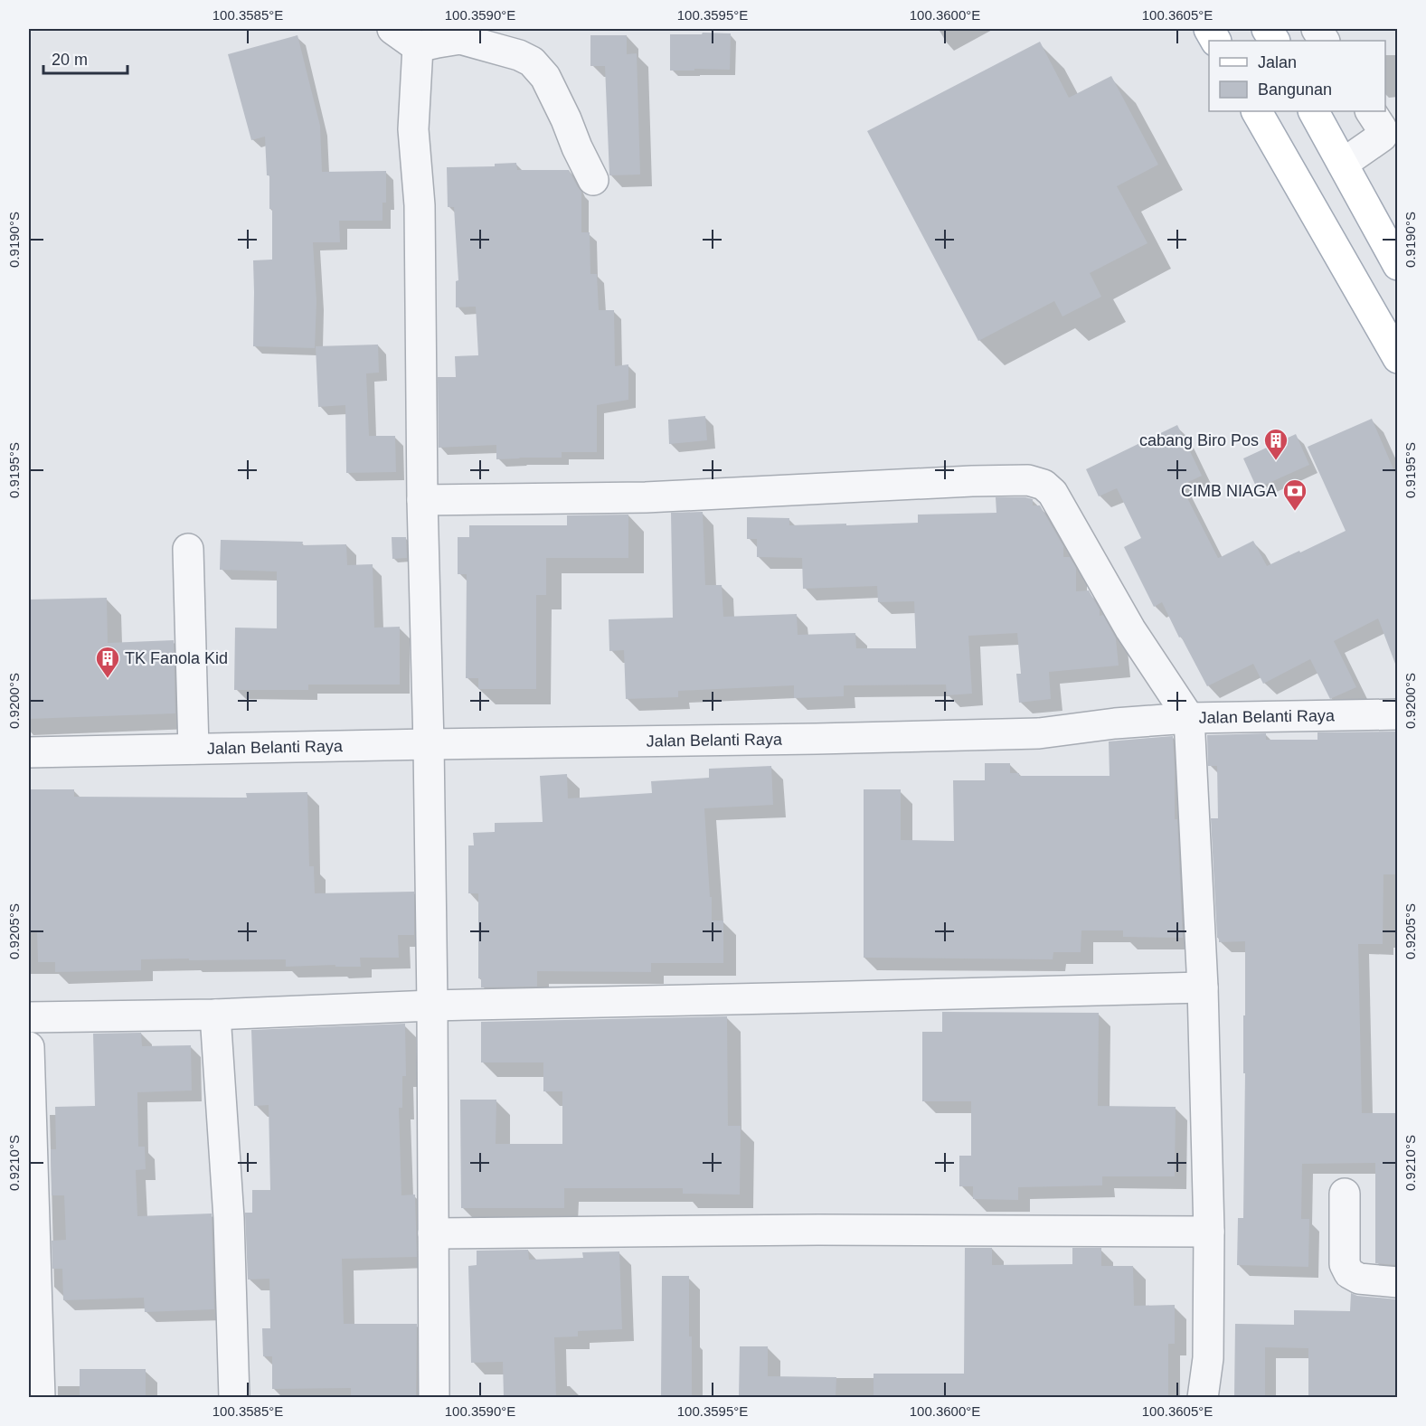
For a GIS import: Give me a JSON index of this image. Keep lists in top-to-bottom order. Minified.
{"streets":{"street":["Jalan Belanti Raya"]},"places":{"building":["cabang Biro Pos","TK Fanola Kid"],"bank":["CIMB NIAGA"]},"legend":["Jalan","Bangunan"],"scale_bar":"20 m","coordinates":["100.3585°E","100.3590°E","100.3595°E","100.3600°E","100.3605°E","0.9190°S","0.9195°S","0.9200°S","0.9205°S","0.9210°S"]}
